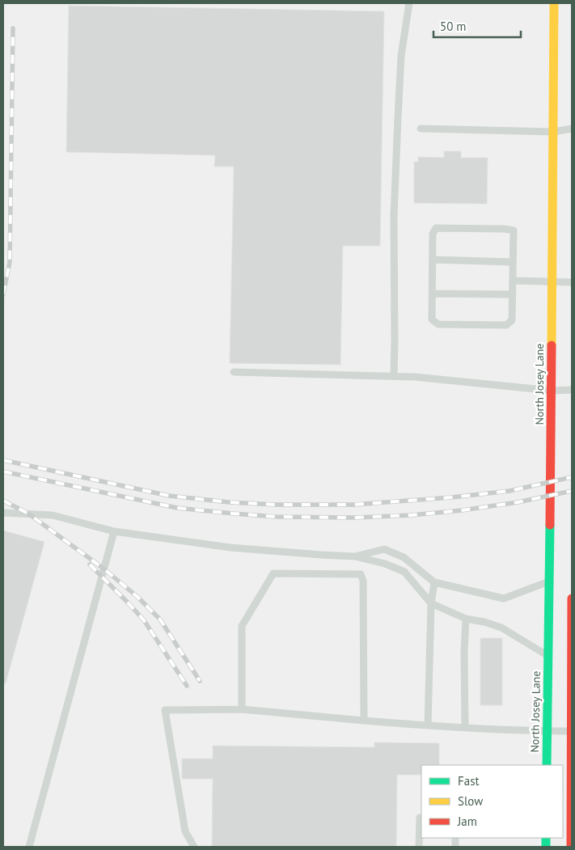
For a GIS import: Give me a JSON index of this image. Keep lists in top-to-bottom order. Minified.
{"streets":{"main road":["North Josey Lane"]},"legend":["Fast","Slow","Jam"],"scale_bar":"50 m"}
